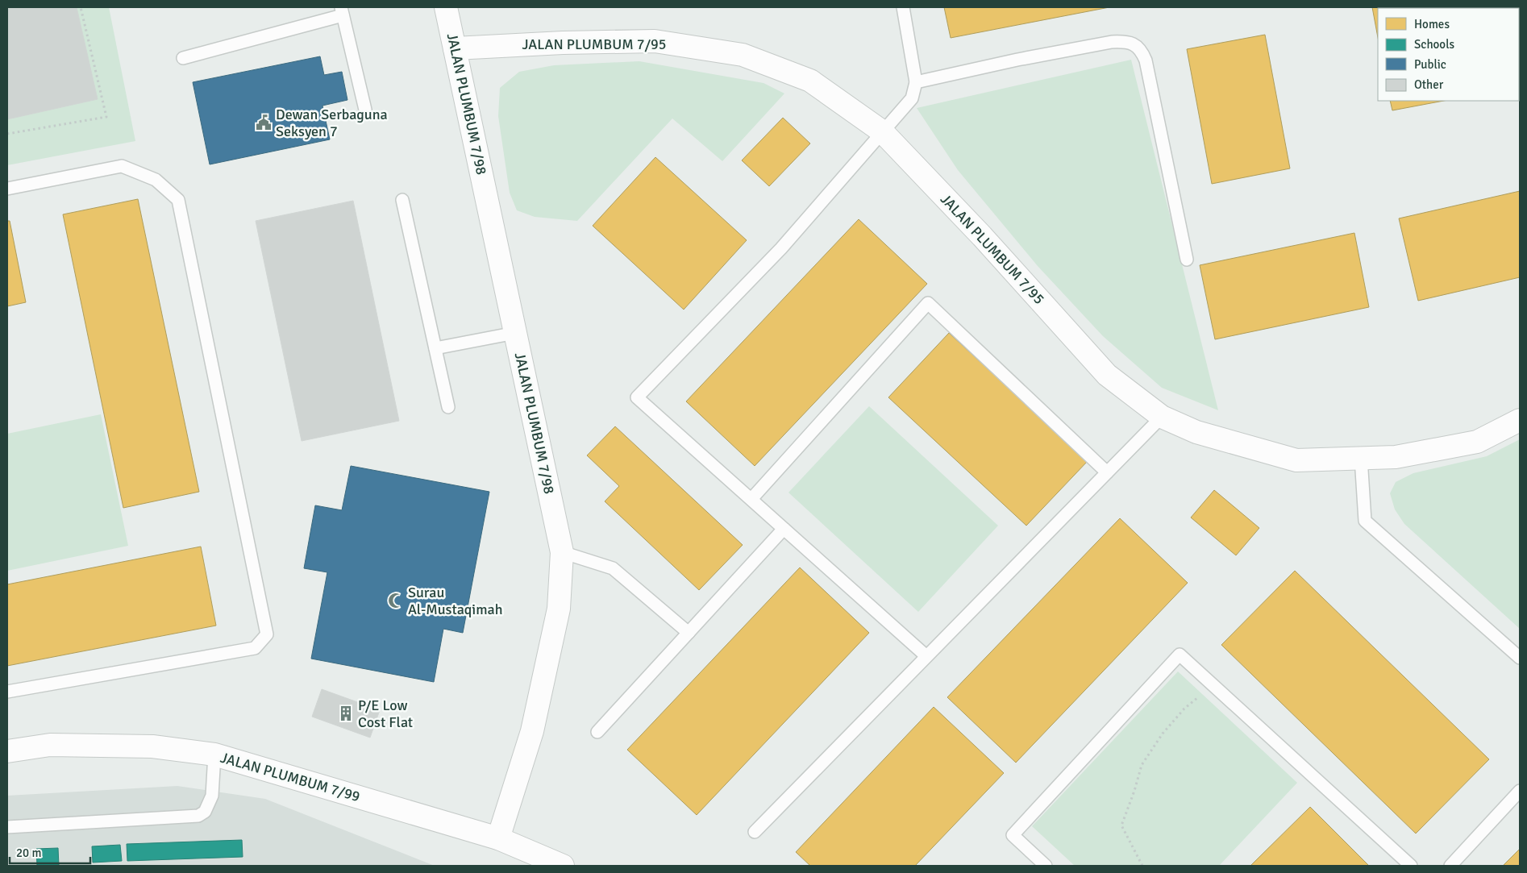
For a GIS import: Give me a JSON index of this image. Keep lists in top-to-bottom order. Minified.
{"streets":{"street":["JALAN PLUMBUM 7/95","JALAN PLUMBUM 7/98","JALAN PLUMBUM 7/99"]},"crossings":[["JALAN PLUMBUM 7/95","JALAN PLUMBUM 7/98"],["JALAN PLUMBUM 7/98","JALAN PLUMBUM 7/99"]],"places":{"public building":["Dewan Serbaguna Seksyen 7"],"mosque":["Surau Al-Mustaqimah"],"building":["P/E Low Cost Flat"]},"legend":["Homes","Schools","Public","Other"],"scale_bar":"20 m"}
